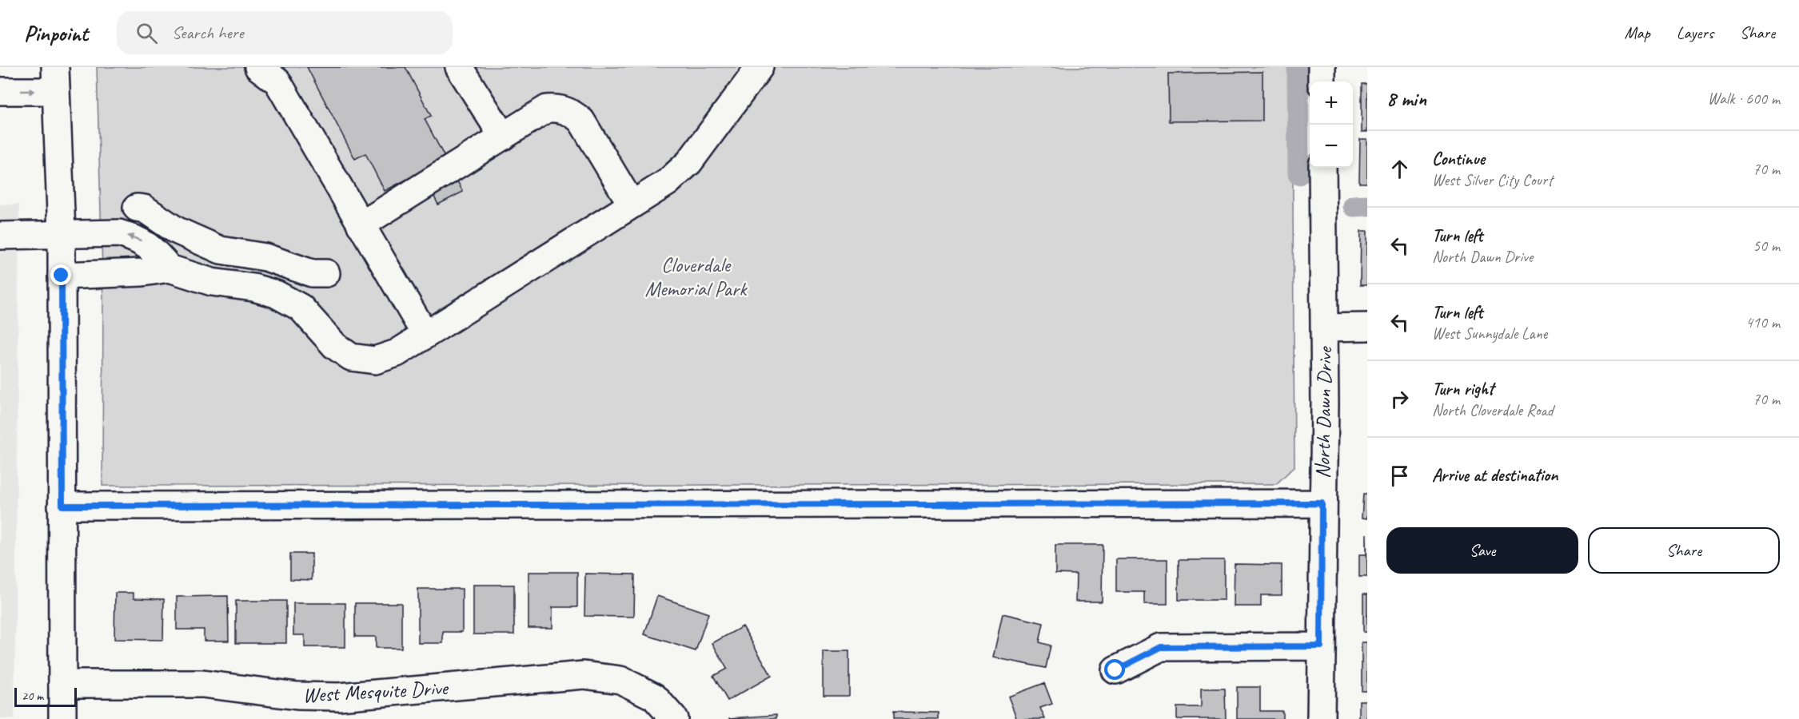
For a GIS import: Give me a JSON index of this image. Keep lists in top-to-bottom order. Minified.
{"streets":{"street":["North Dawn Drive","West Mesquite Drive"]},"parks":["Cloverdale Memorial Park"],"scale_bar":"20 m","page":{"header":"Pinpoint","search":"Search here","nav":["Map","Layers","Share"],"heading":["8 min","Walk · 600 m"],"map_buttons":["+","−"],"list":[["Continue","West Silver City Court","70 m"],["Turn left","North Dawn Drive","50 m"],["Turn left","West Sunnydale Lane","410 m"],["Turn right","North Cloverdale Road","70 m"],"Arrive at destination"],"buttons":["Save","Share"],"scale":"20 m"}}
